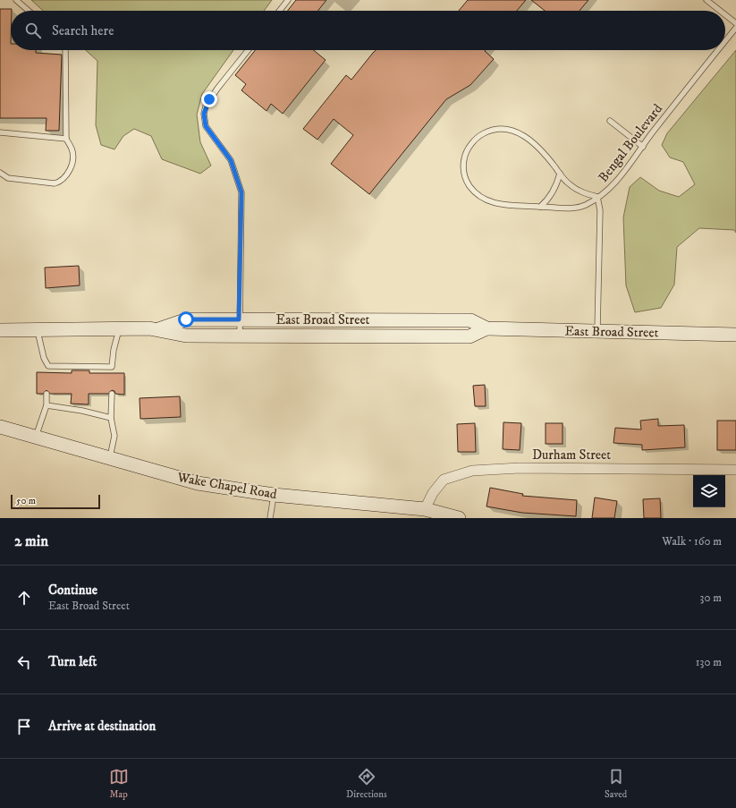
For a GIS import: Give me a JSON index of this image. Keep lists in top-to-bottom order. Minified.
{"streets":{"main road":["East Broad Street","Wake Chapel Road"],"street":["Durham Street"],"lane":["Bengal Boulevard"]},"crossings":[["Bengal Boulevard","East Broad Street"],["Durham Street","Wake Chapel Road"]],"scale_bar":"50 m","page":{"search":"Search here","scale":"50 m","heading":["2 min","Walk · 160 m"],"list":[["Continue","East Broad Street","30 m"],["Turn left","130 m"],"Arrive at destination"],"nav":["Map","Directions","Saved"]}}
